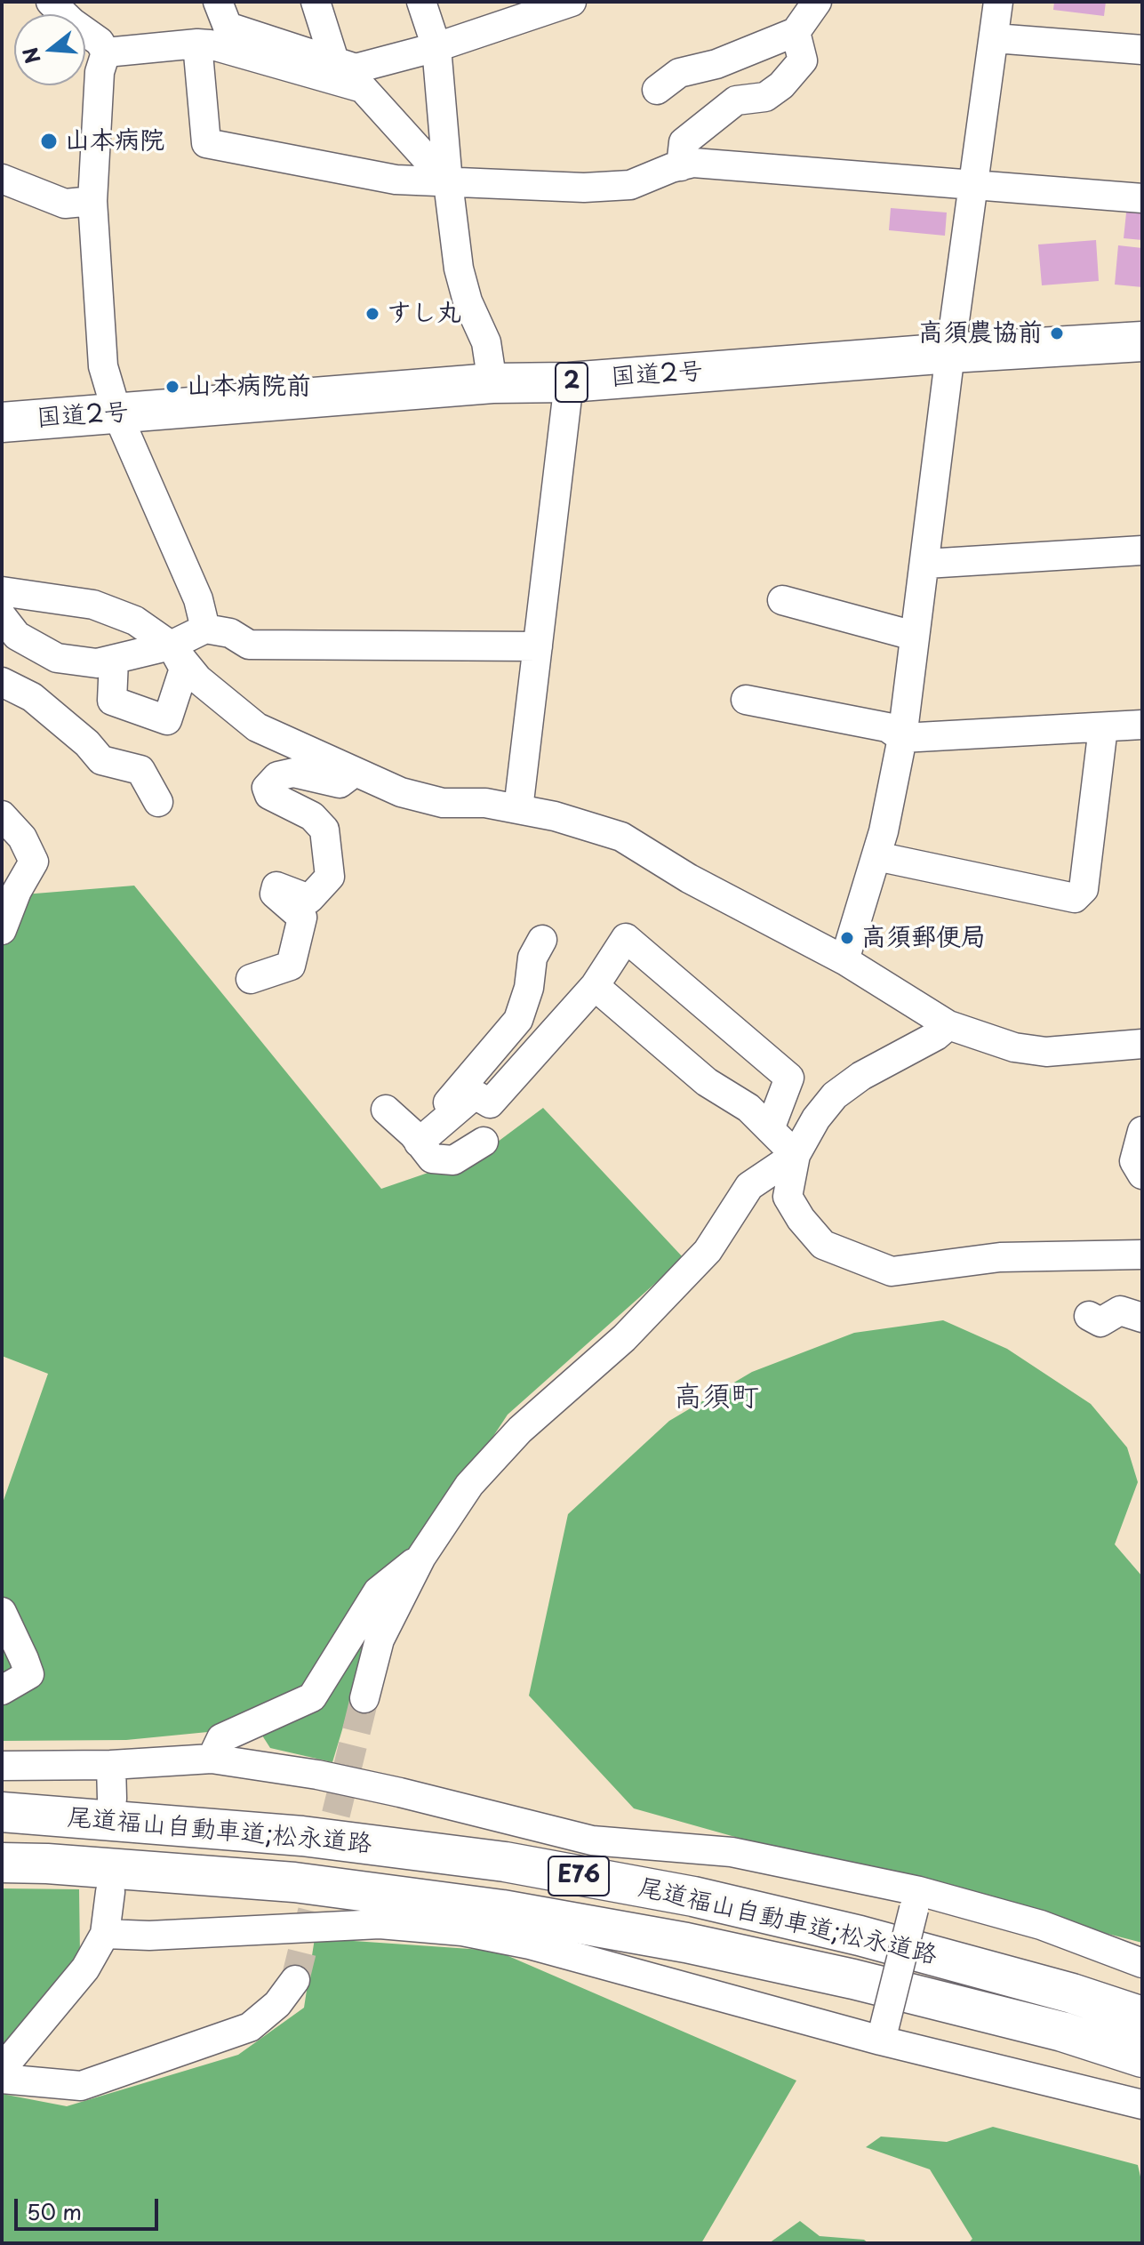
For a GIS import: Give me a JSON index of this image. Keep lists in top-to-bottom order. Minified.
{"streets":{"highway":["国道2号","2","尾道福山自動車道;松永道路","E76"]},"districts":["高須町"],"places":["山本病院","すし丸","高須農協前","山本病院前","高須郵便局"],"scale_bar":"50 m","north":"left"}
